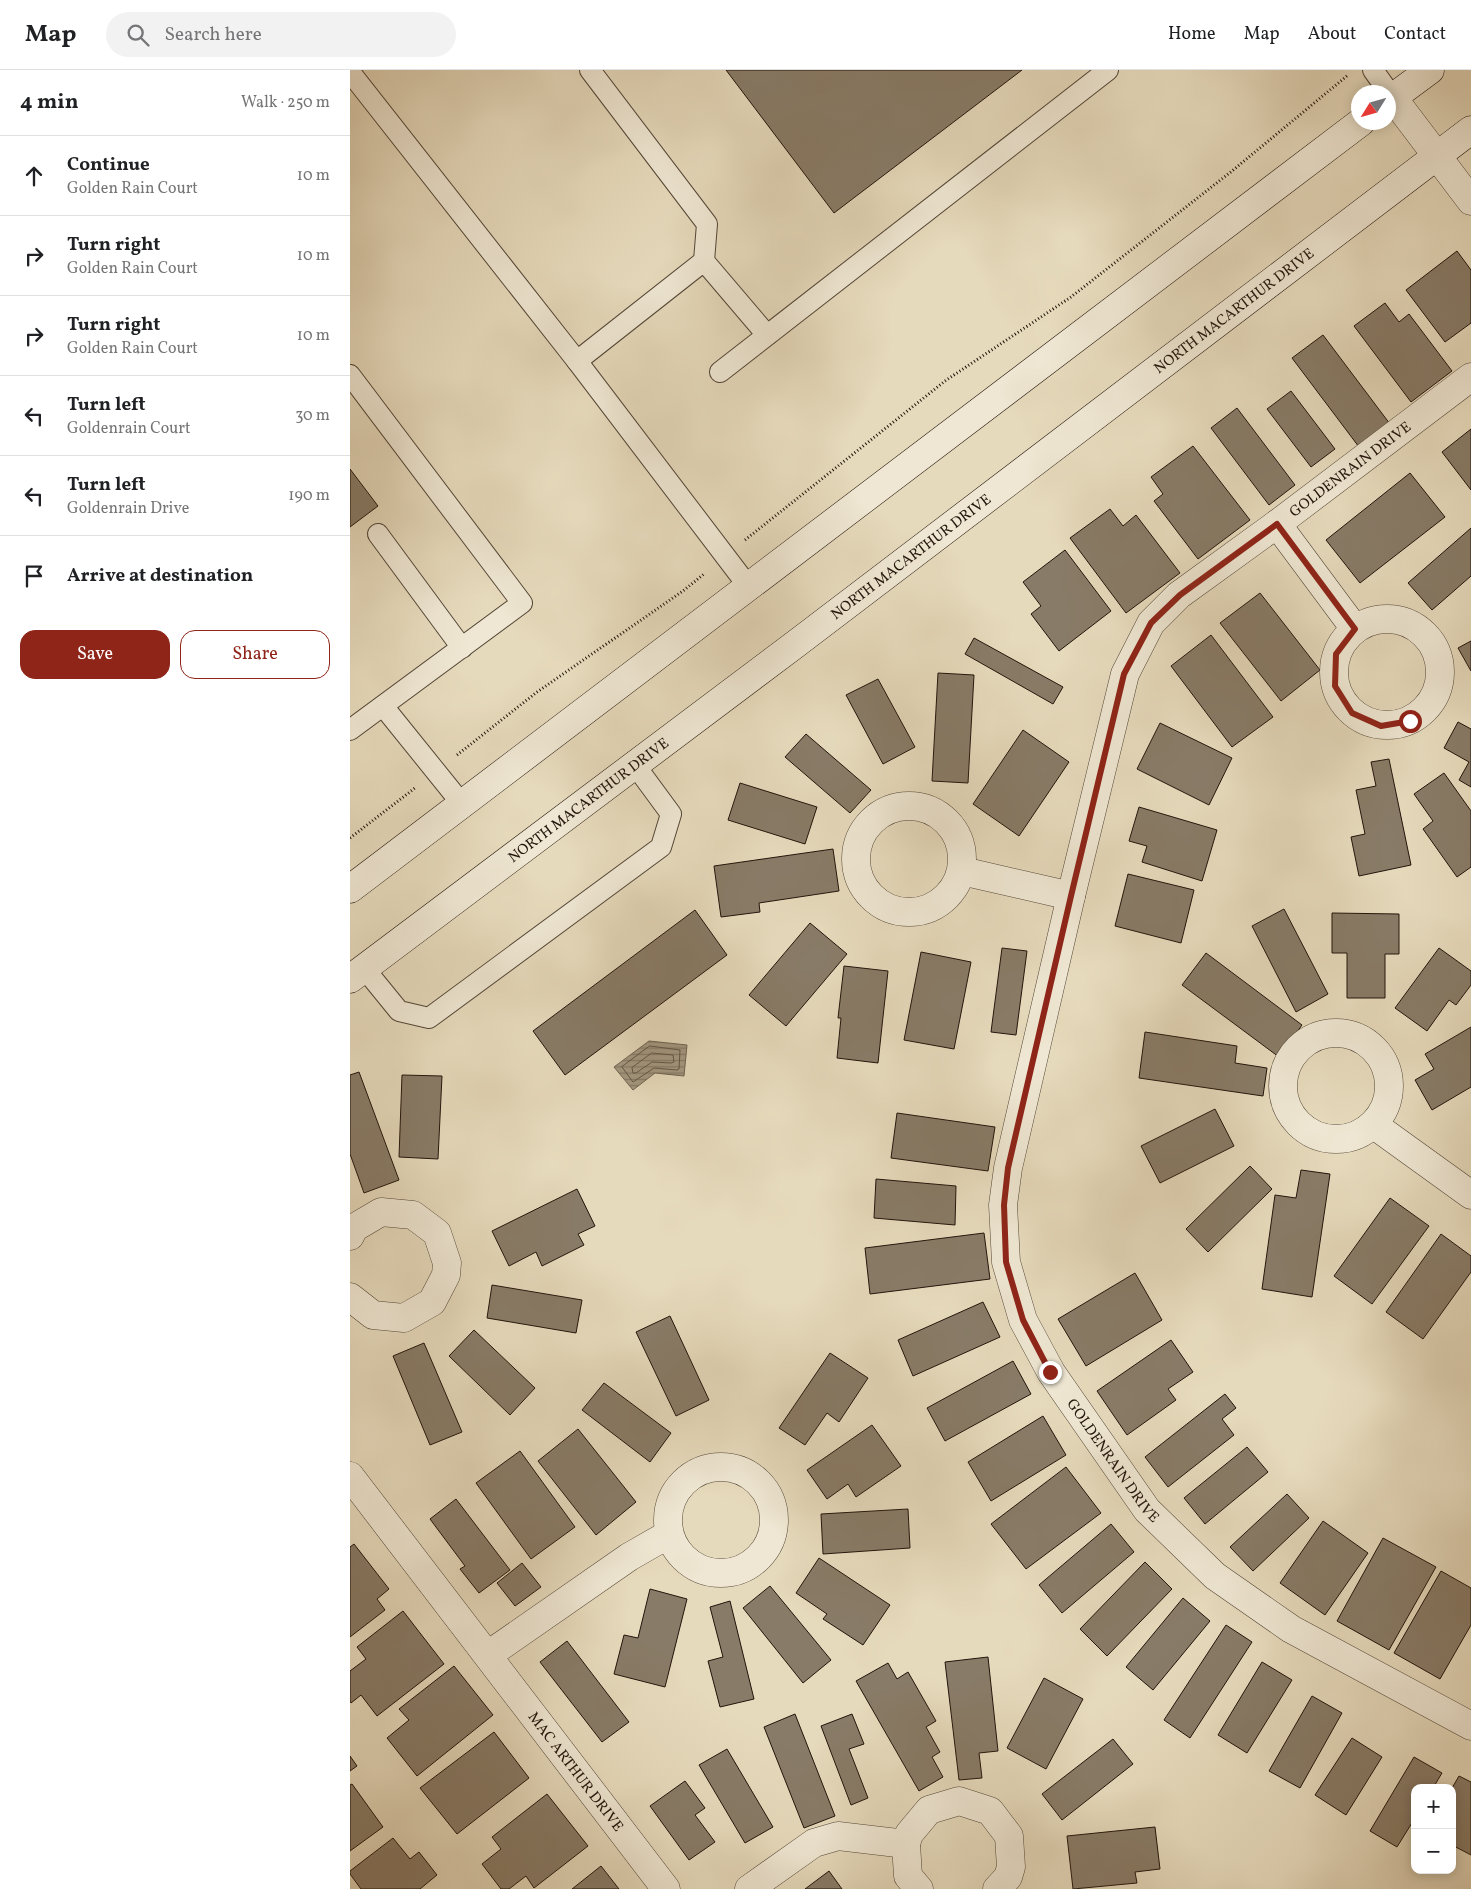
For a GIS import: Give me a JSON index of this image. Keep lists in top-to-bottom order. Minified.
{"streets":{"street":["NORTH MACARTHUR DRIVE","GOLDENRAIN DRIVE","MAC ARTHUR DRIVE"]},"north":"bottom left","page":{"header":"Map","search":"Search here","nav":["Home","Map","About","Contact"],"heading":["4 min","Walk · 250 m"],"list":[["Continue","Golden Rain Court","10 m"],["Turn right","Golden Rain Court","10 m"],["Turn right","Golden Rain Court","10 m"],["Turn left","Goldenrain Court","30 m"],["Turn left","Goldenrain Drive","190 m"],"Arrive at destination"],"buttons":["Save","Share"],"map_buttons":["+","−"]}}
